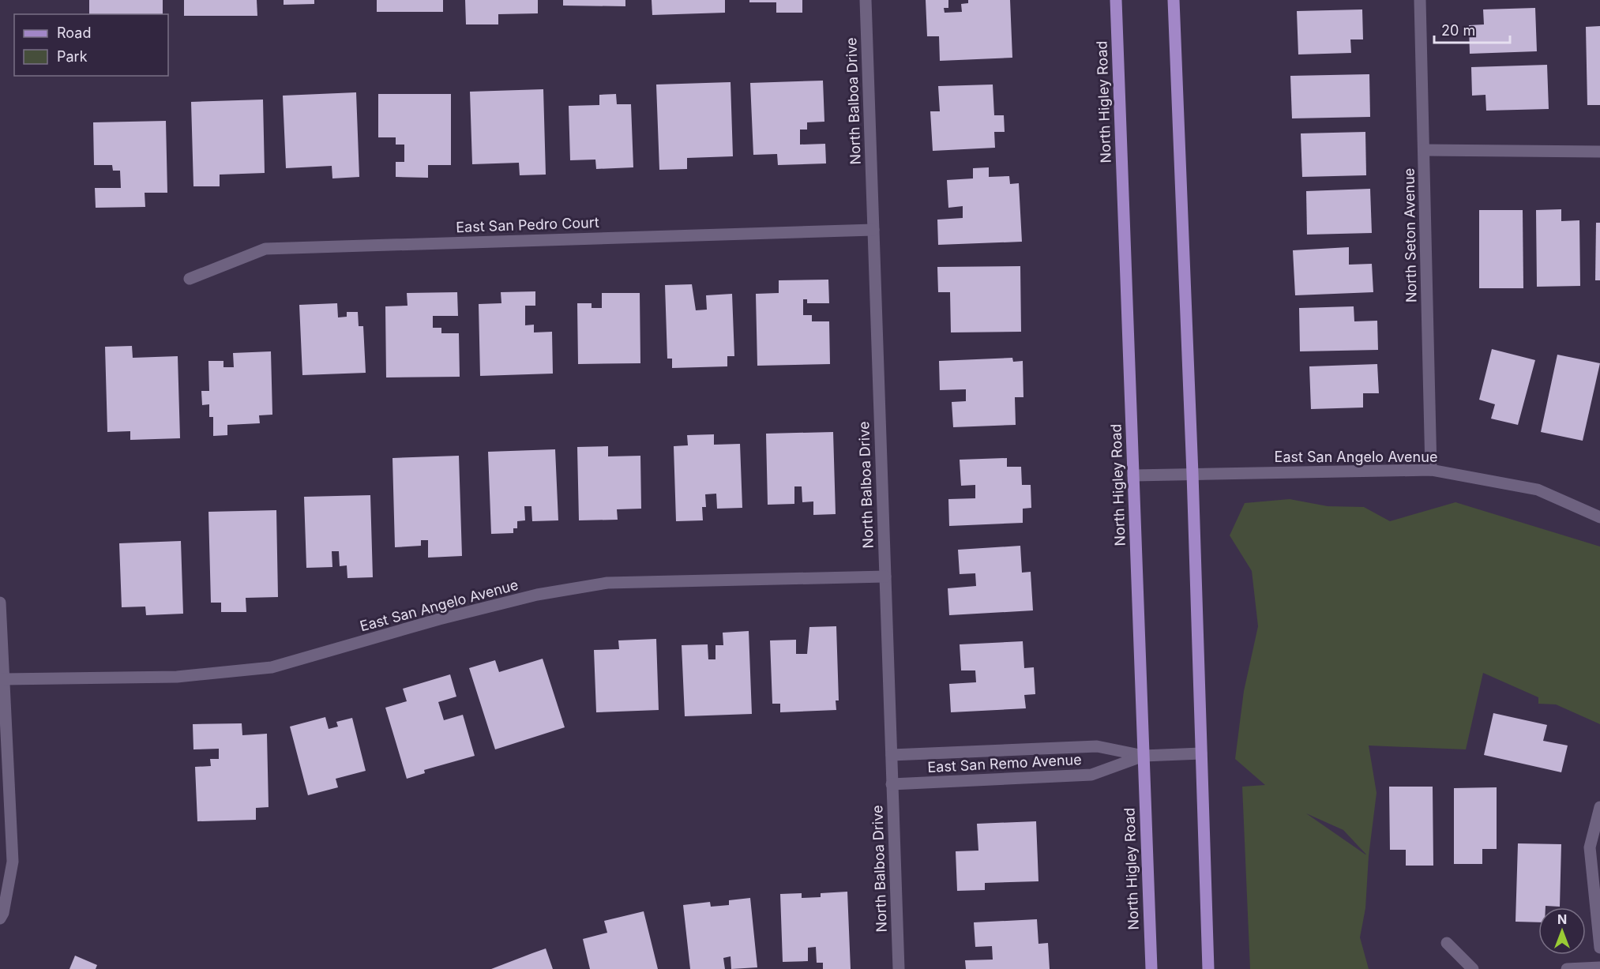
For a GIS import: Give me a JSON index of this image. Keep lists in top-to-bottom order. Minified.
{"streets":{"main road":["North Higley Road"],"street":["North Balboa Drive","East San Pedro Court","North Seton Avenue","East San Angelo Avenue","East San Remo Avenue"]},"crossings":[["North Balboa Drive","East San Pedro Court"],["North Balboa Drive","East San Angelo Avenue"],["North Balboa Drive","East San Remo Avenue"],["North Higley Road","East San Angelo Avenue"],["North Higley Road","East San Remo Avenue"],["North Seton Avenue","East San Angelo Avenue"]],"legend":["Road","Park"],"scale_bar":"20 m","north":"top"}
